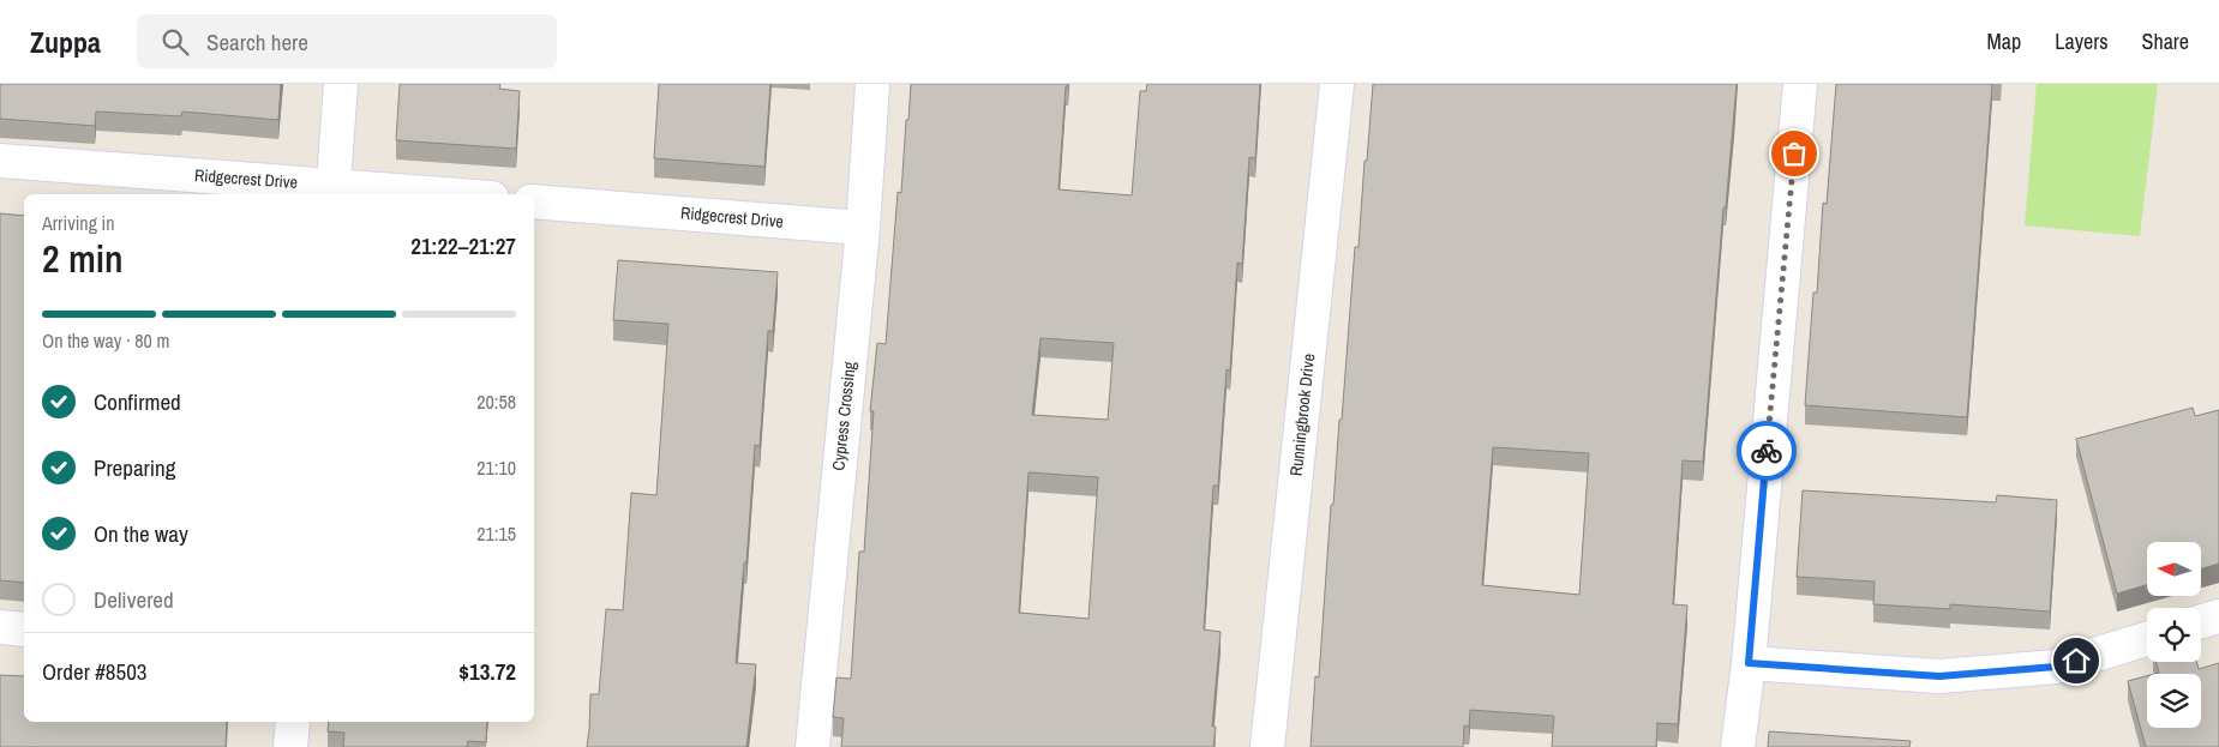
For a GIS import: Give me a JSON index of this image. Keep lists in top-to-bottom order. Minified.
{"streets":{"street":["Ridgecrest Drive","Runningbrook Drive","Cypress Crossing"]},"crossings":[["Ridgecrest Drive","Cypress Crossing"]],"north":"left","page":{"header":"Zuppa","search":"Search here","nav":["Map","Layers","Share"],"heading":["2 min","Arriving in","21:22–21:27"],"panel":["Order #8503","$13.72"],"bar":"On the way · 80 m","list":[["Confirmed","20:58"],["Preparing","21:10"],["On the way","21:15"],"Delivered"]}}
